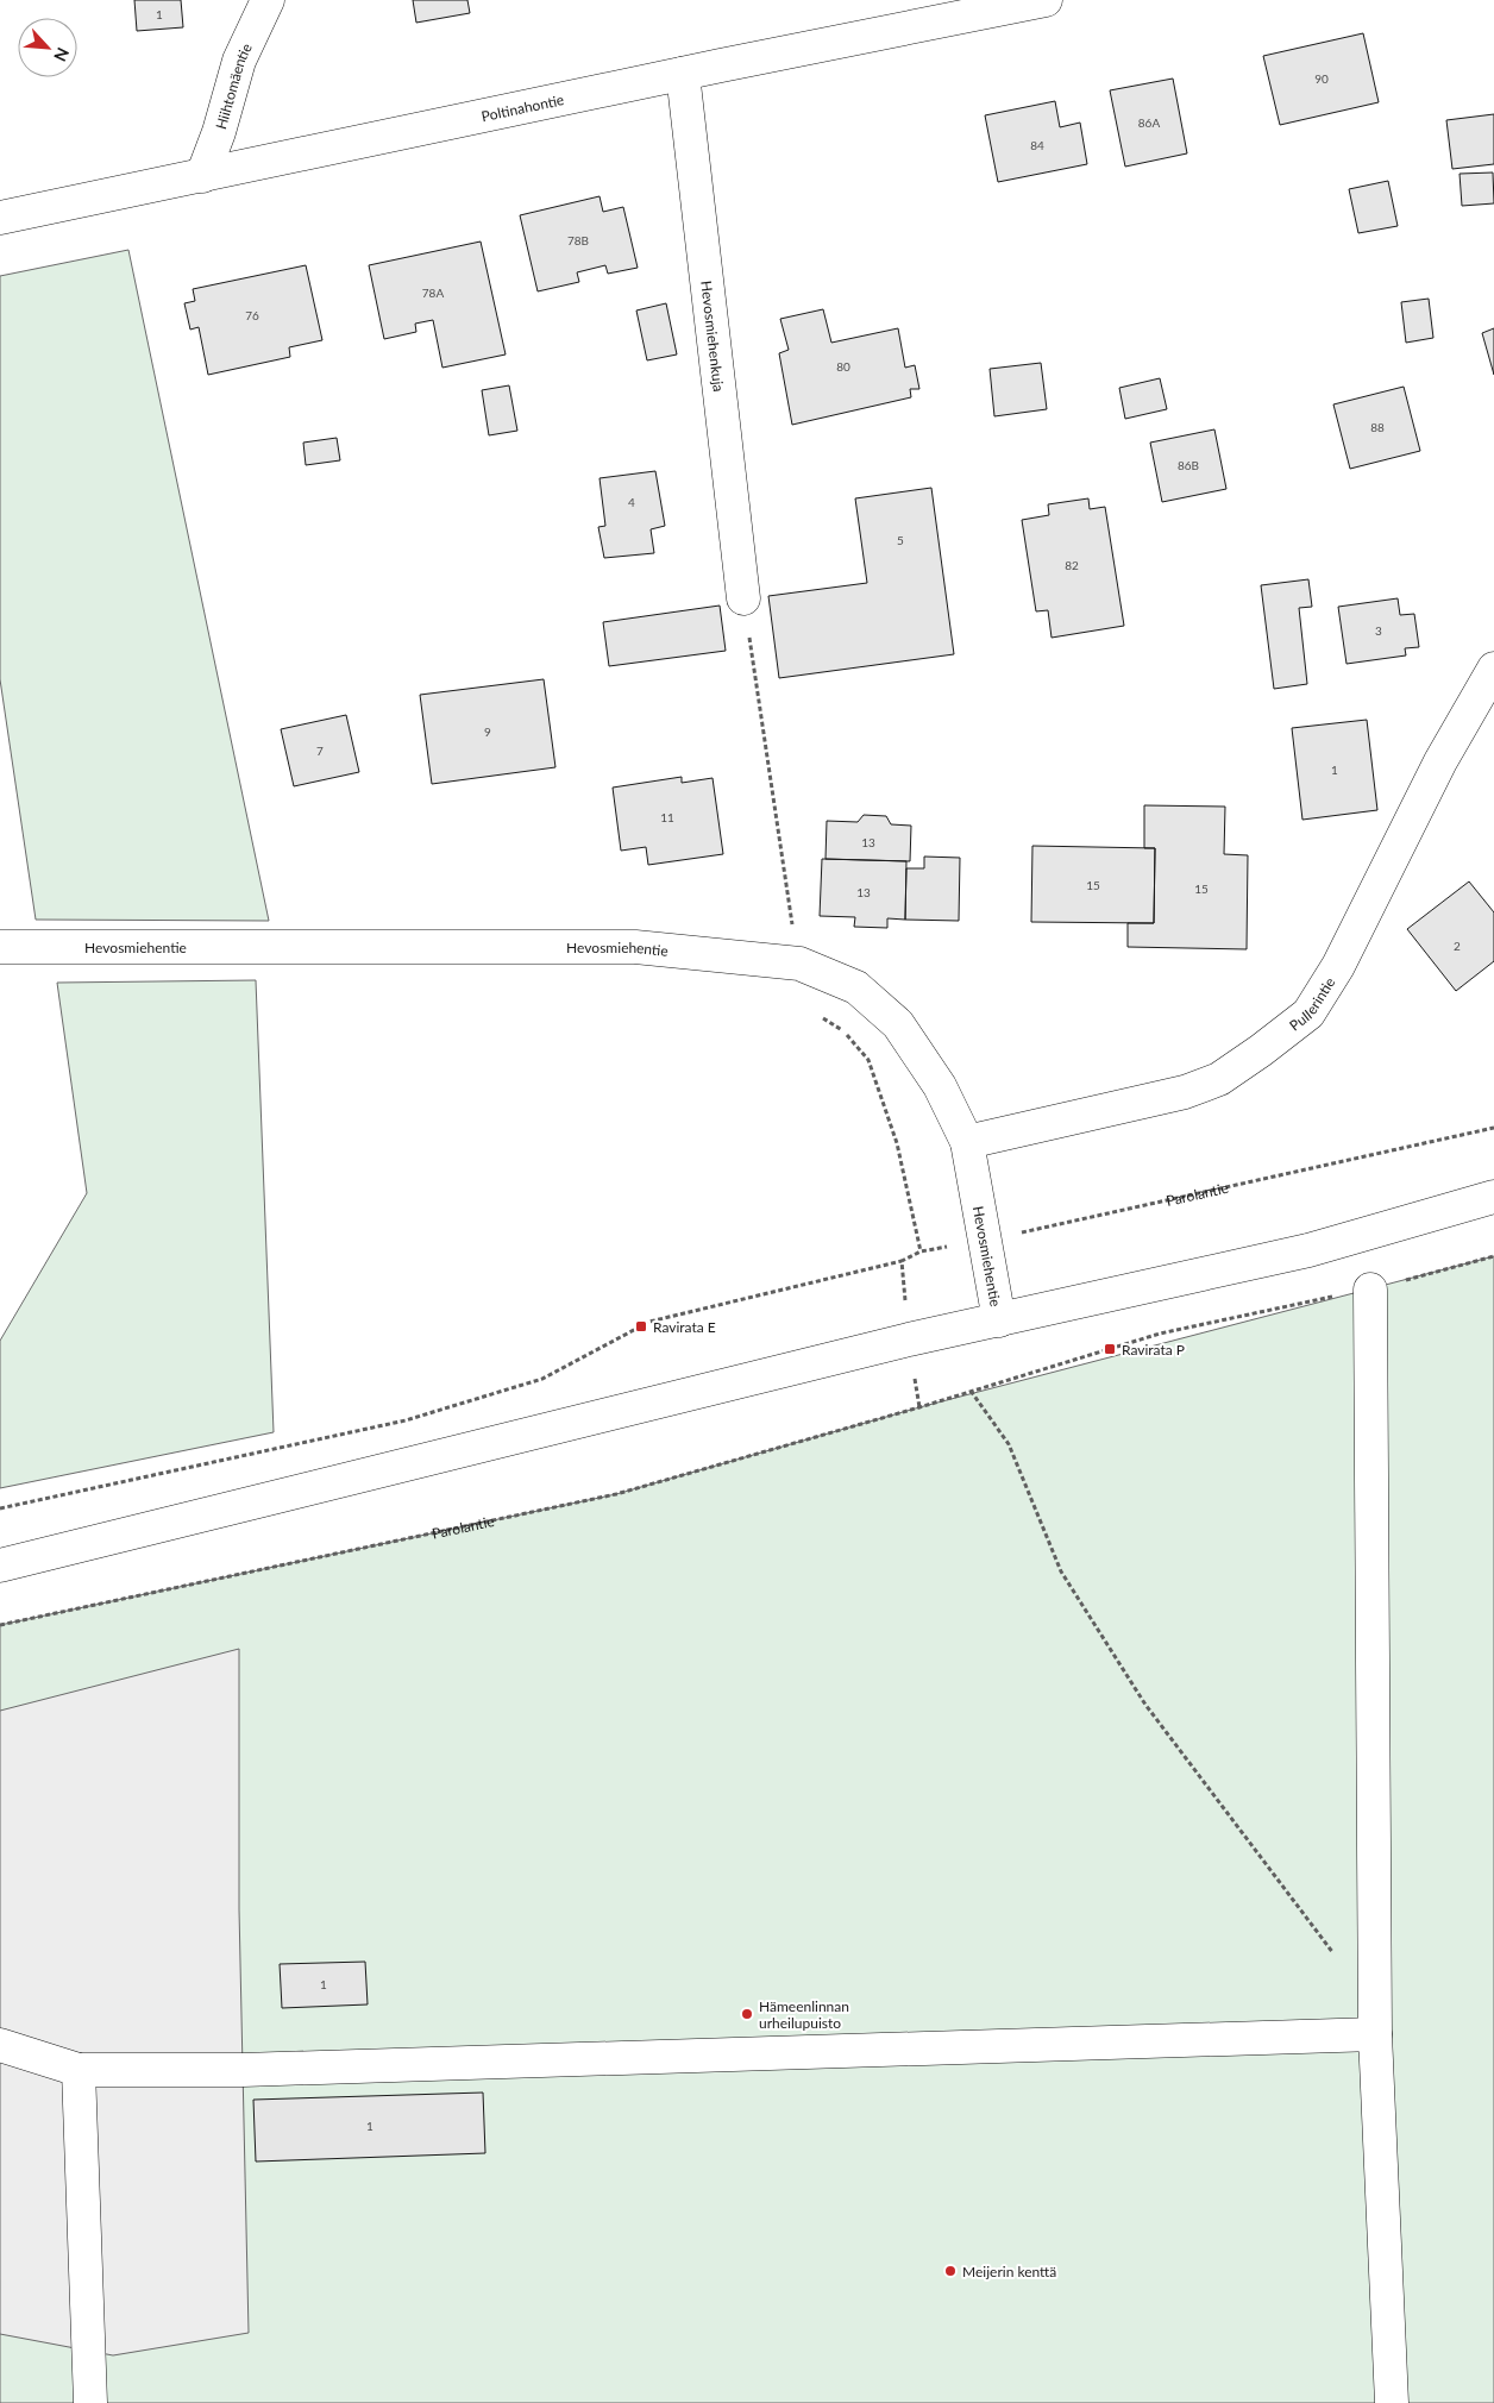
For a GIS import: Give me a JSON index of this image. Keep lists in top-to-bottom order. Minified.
{"streets":{"street":["Hiihtomäentie","Poltinahontie","Hevosmiehenkuja","Hevosmiehentie","Pullerintie"],"path":["Parolantie"]},"crossings":[["Hiihtomäentie","Poltinahontie"],["Poltinahontie","Hevosmiehenkuja"],["Hevosmiehentie","Pullerintie"],["Hevosmiehentie","Parolantie"]],"places":{"transit":["Ravirata E","Ravirata P"],"other":["Hämeenlinnan urheilupuisto","Meijerin kenttä"]},"house_numbers":["1","90","86A","84","78B","78A","76","80","88","86B","4","5","82","3","9","7","1","11","13","15","15","13","2","1","1"],"north":"bottom right"}
